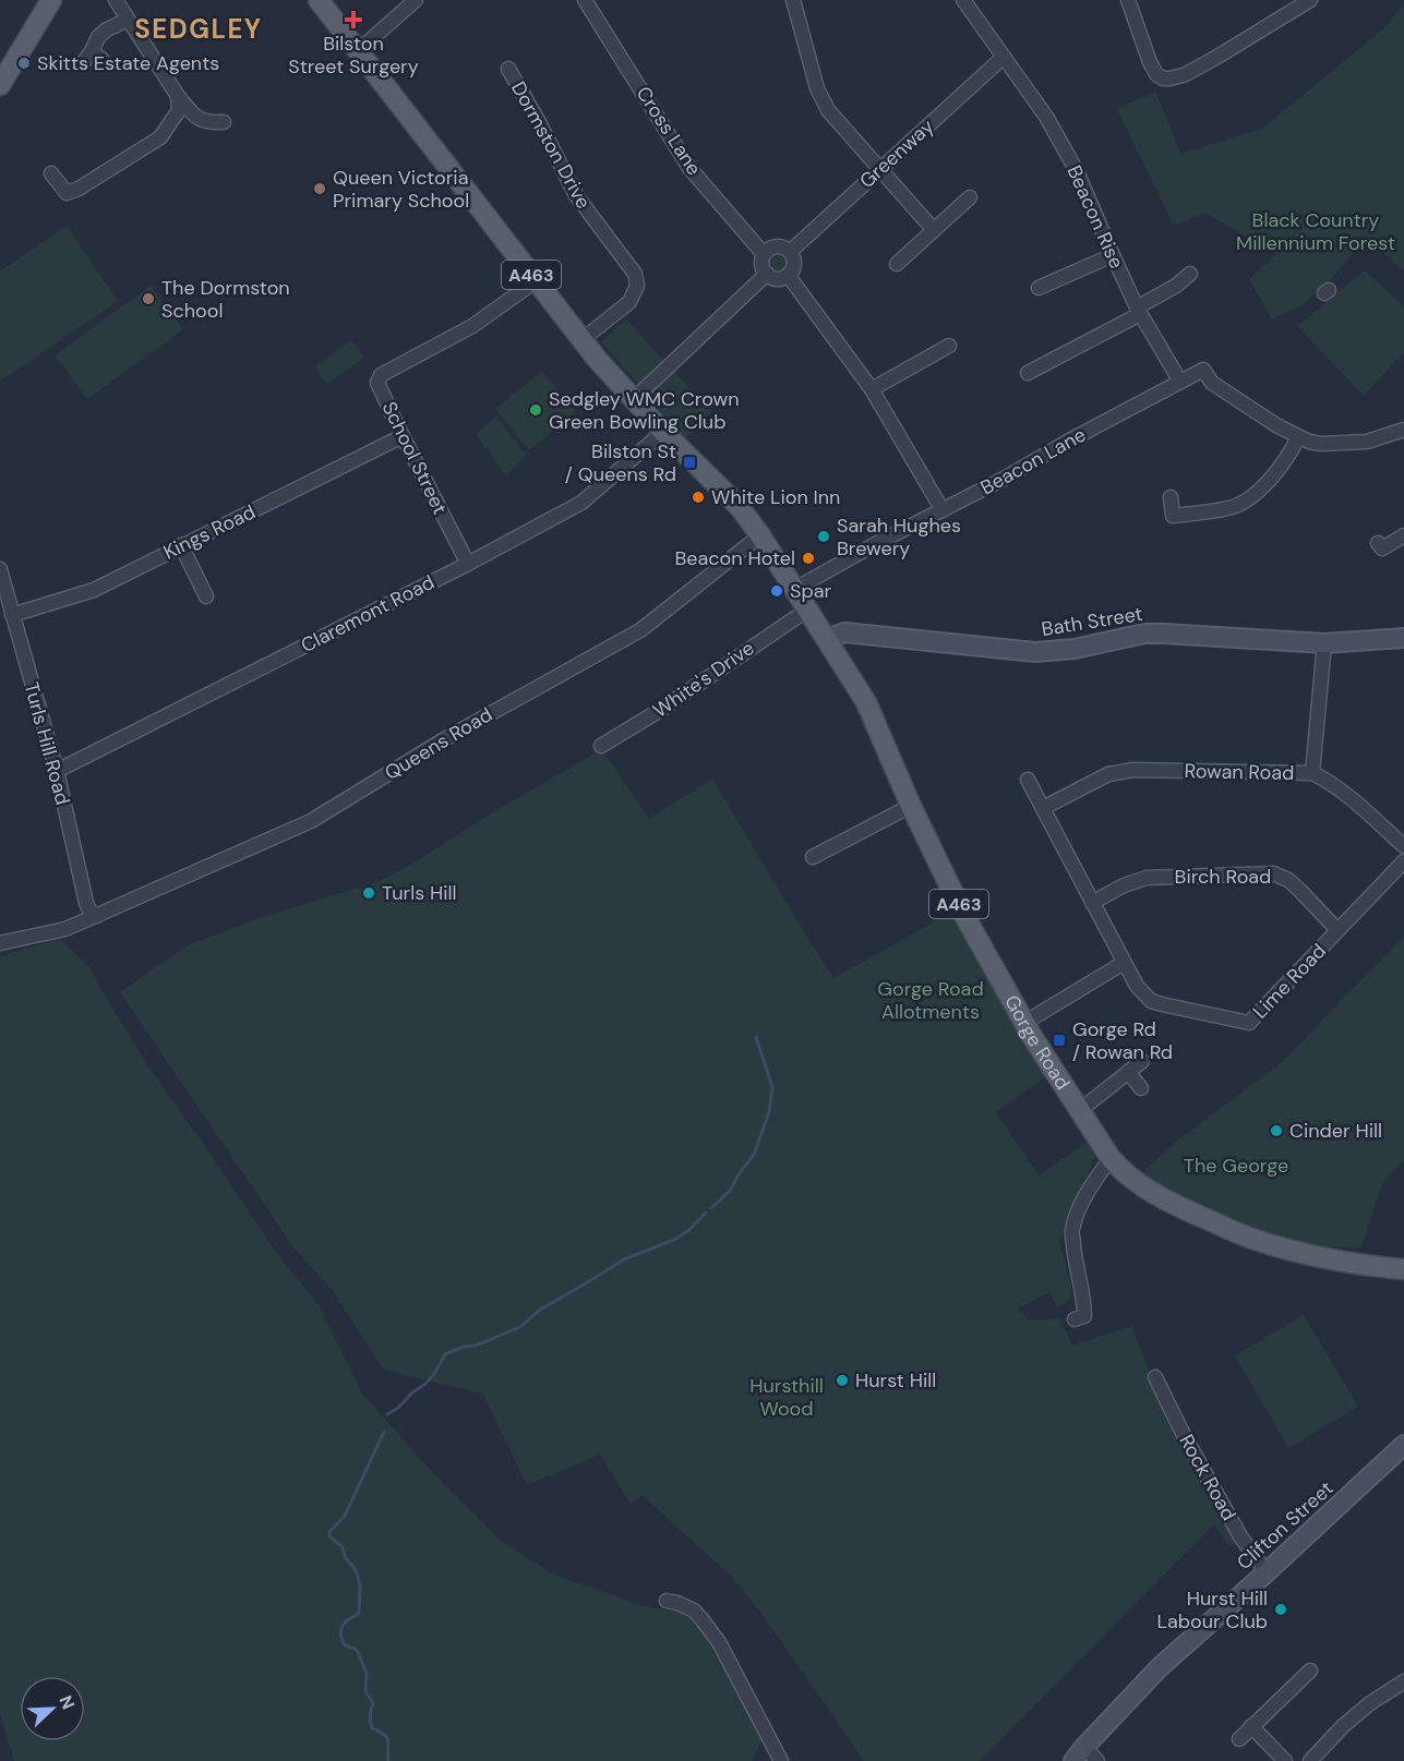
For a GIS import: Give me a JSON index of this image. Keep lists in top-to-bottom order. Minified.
{"streets":{"main road":["A463","Gorge Road"],"street":["Cross Lane","Dormston Drive","Greenway","Beacon Rise","School Street","Beacon Lane","Kings Road","Claremont Road","Bath Street","White's Drive","Turls Hill Road","Queens Road","Rowan Road","Birch Road","Lime Road","Rock Road","Clifton Street"]},"crossings":[["Cross Lane","Greenway"],["Dormston Drive","A463"],["Greenway","Beacon Rise"],["Beacon Rise","Beacon Lane"],["A463","School Street"],["A463","Beacon Lane"],["A463","Claremont Road"],["A463","Bath Street"],["A463","White's Drive"],["A463","Queens Road"],["A463","Gorge Road"],["School Street","Kings Road"],["School Street","Claremont Road"],["Kings Road","Turls Hill Road"],["Claremont Road","Turls Hill Road"],["Bath Street","Rowan Road"],["Bath Street","Gorge Road"],["Turls Hill Road","Queens Road"],["Birch Road","Lime Road"],["Rock Road","Clifton Street"]],"districts":["SEDGLEY"],"parks":["Black Country Millennium Forest","Gorge Road Allotments","The George","Hursthill Wood"],"places":{"health":["Bilston Street Surgery"],"other":["Skitts Estate Agents","Queen Victoria Primary School","The Dormston School","Sedgley WMC Crown Green Bowling Club","White Lion Inn","Sarah Hughes Brewery","Beacon Hotel","Spar","Turls Hill","Cinder Hill","Hurst Hill","Hurst Hill Labour Club"],"transit":["Bilston St / Queens Rd","Gorge Rd / Rowan Rd"]},"north":"top right"}
